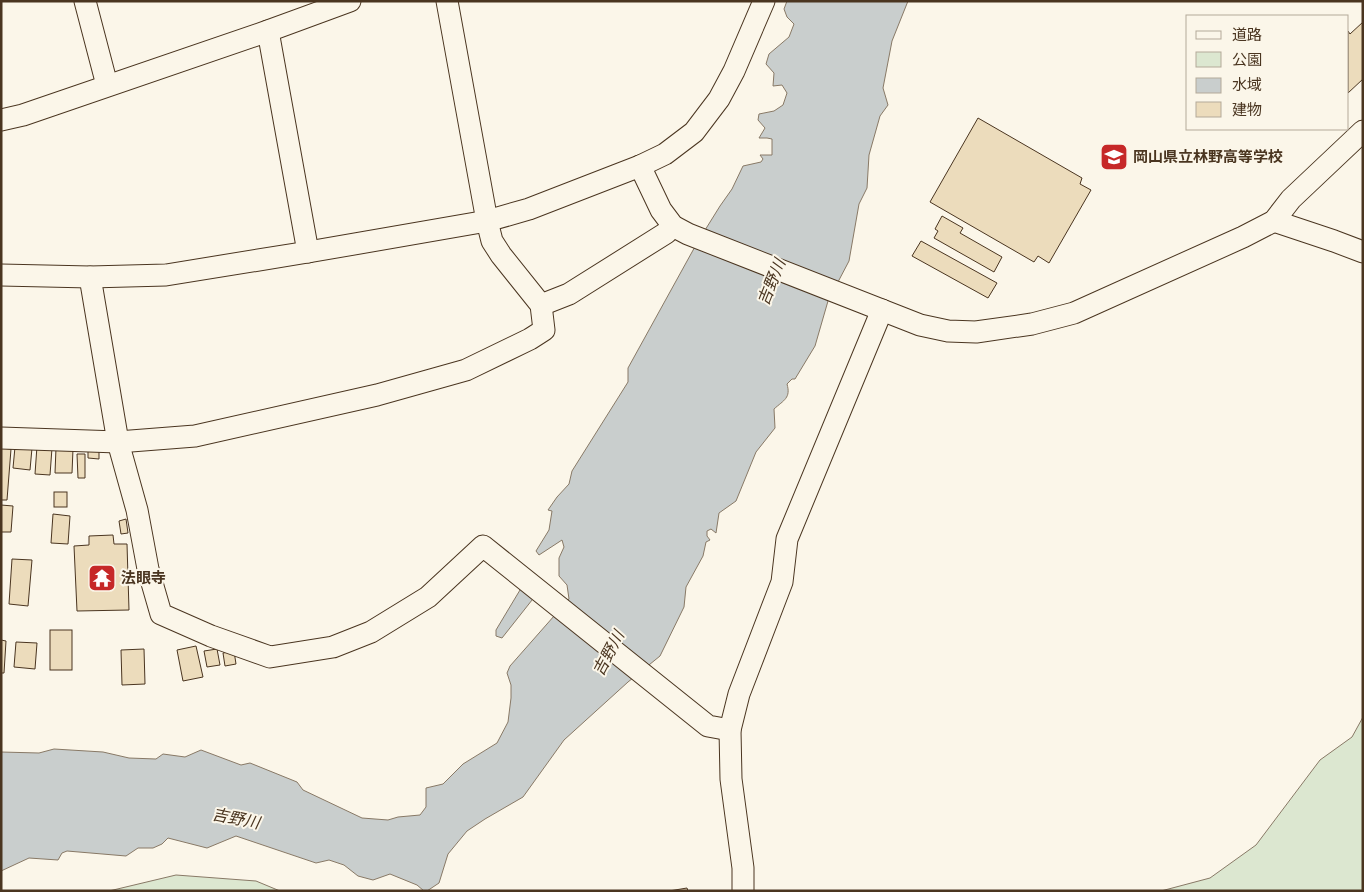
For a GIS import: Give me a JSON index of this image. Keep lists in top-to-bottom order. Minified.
{"water":["吉野川"],"places":{"school or university":["岡山県立林野高等学校"],"temple":["法眼寺"]},"legend":["道路","公園","水域","建物"]}
